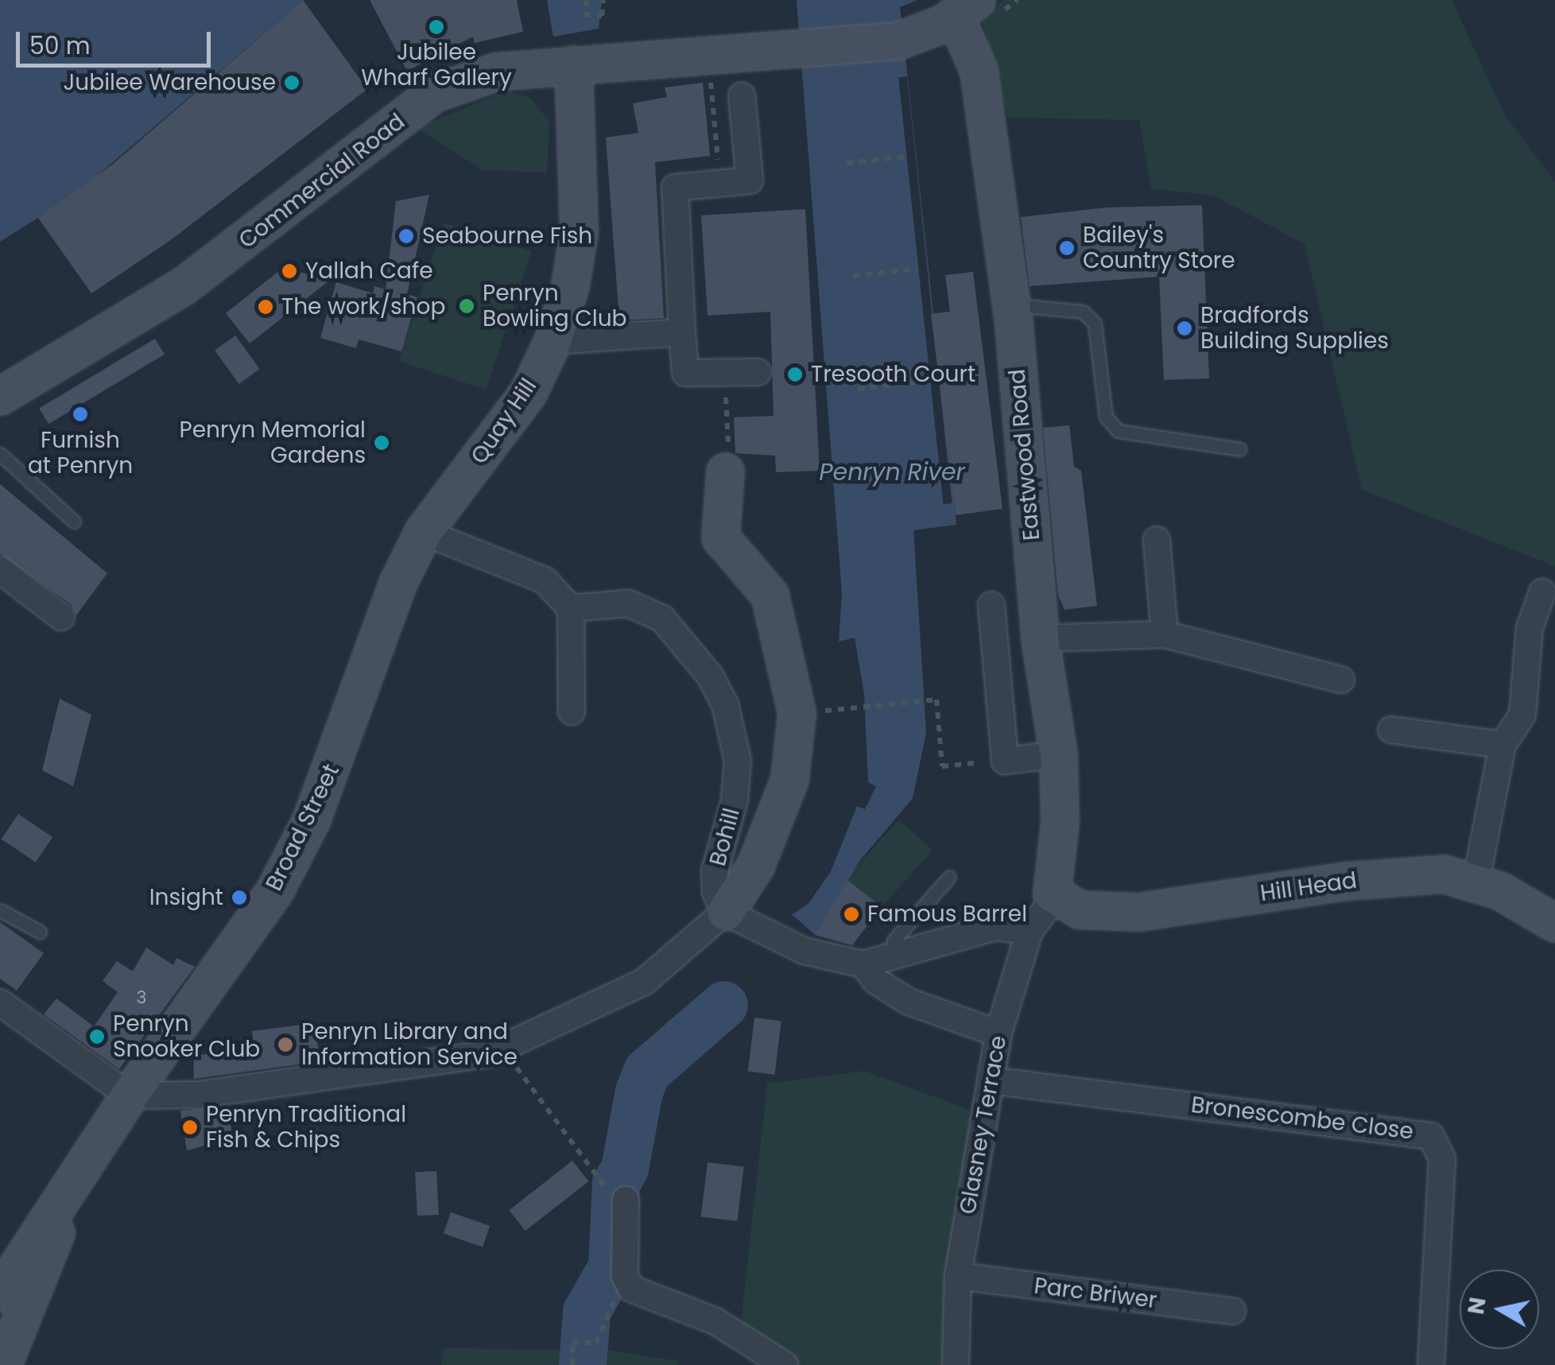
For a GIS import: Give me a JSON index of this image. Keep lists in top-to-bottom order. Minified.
{"streets":{"street":["Commercial Road","Quay Hill","Eastwood Road","Broad Street","Bohill","Hill Head","Bronescombe Close","Glasney Terrace","Parc Briwer"]},"crossings":[["Commercial Road","Quay Hill"],["Commercial Road","Eastwood Road"],["Quay Hill","Broad Street"],["Eastwood Road","Hill Head"],["Eastwood Road","Glasney Terrace"],["Hill Head","Glasney Terrace"],["Bronescombe Close","Glasney Terrace"],["Glasney Terrace","Parc Briwer"]],"water":["Penryn River"],"places":["Jubilee Wharf Gallery","Jubilee Warehouse","Seabourne Fish","Bailey's Country Store","Yallah Cafe","Penryn Bowling Club","The work/shop","Bradfords Building Supplies","Tresooth Court","Furnish at Penryn","Penryn Memorial Gardens","Insight","Famous Barrel","Penryn Snooker Club","Penryn Library and Information Service","Penryn Traditional Fish & Chips"],"house_numbers":["3"],"scale_bar":"50 m","north":"left"}
